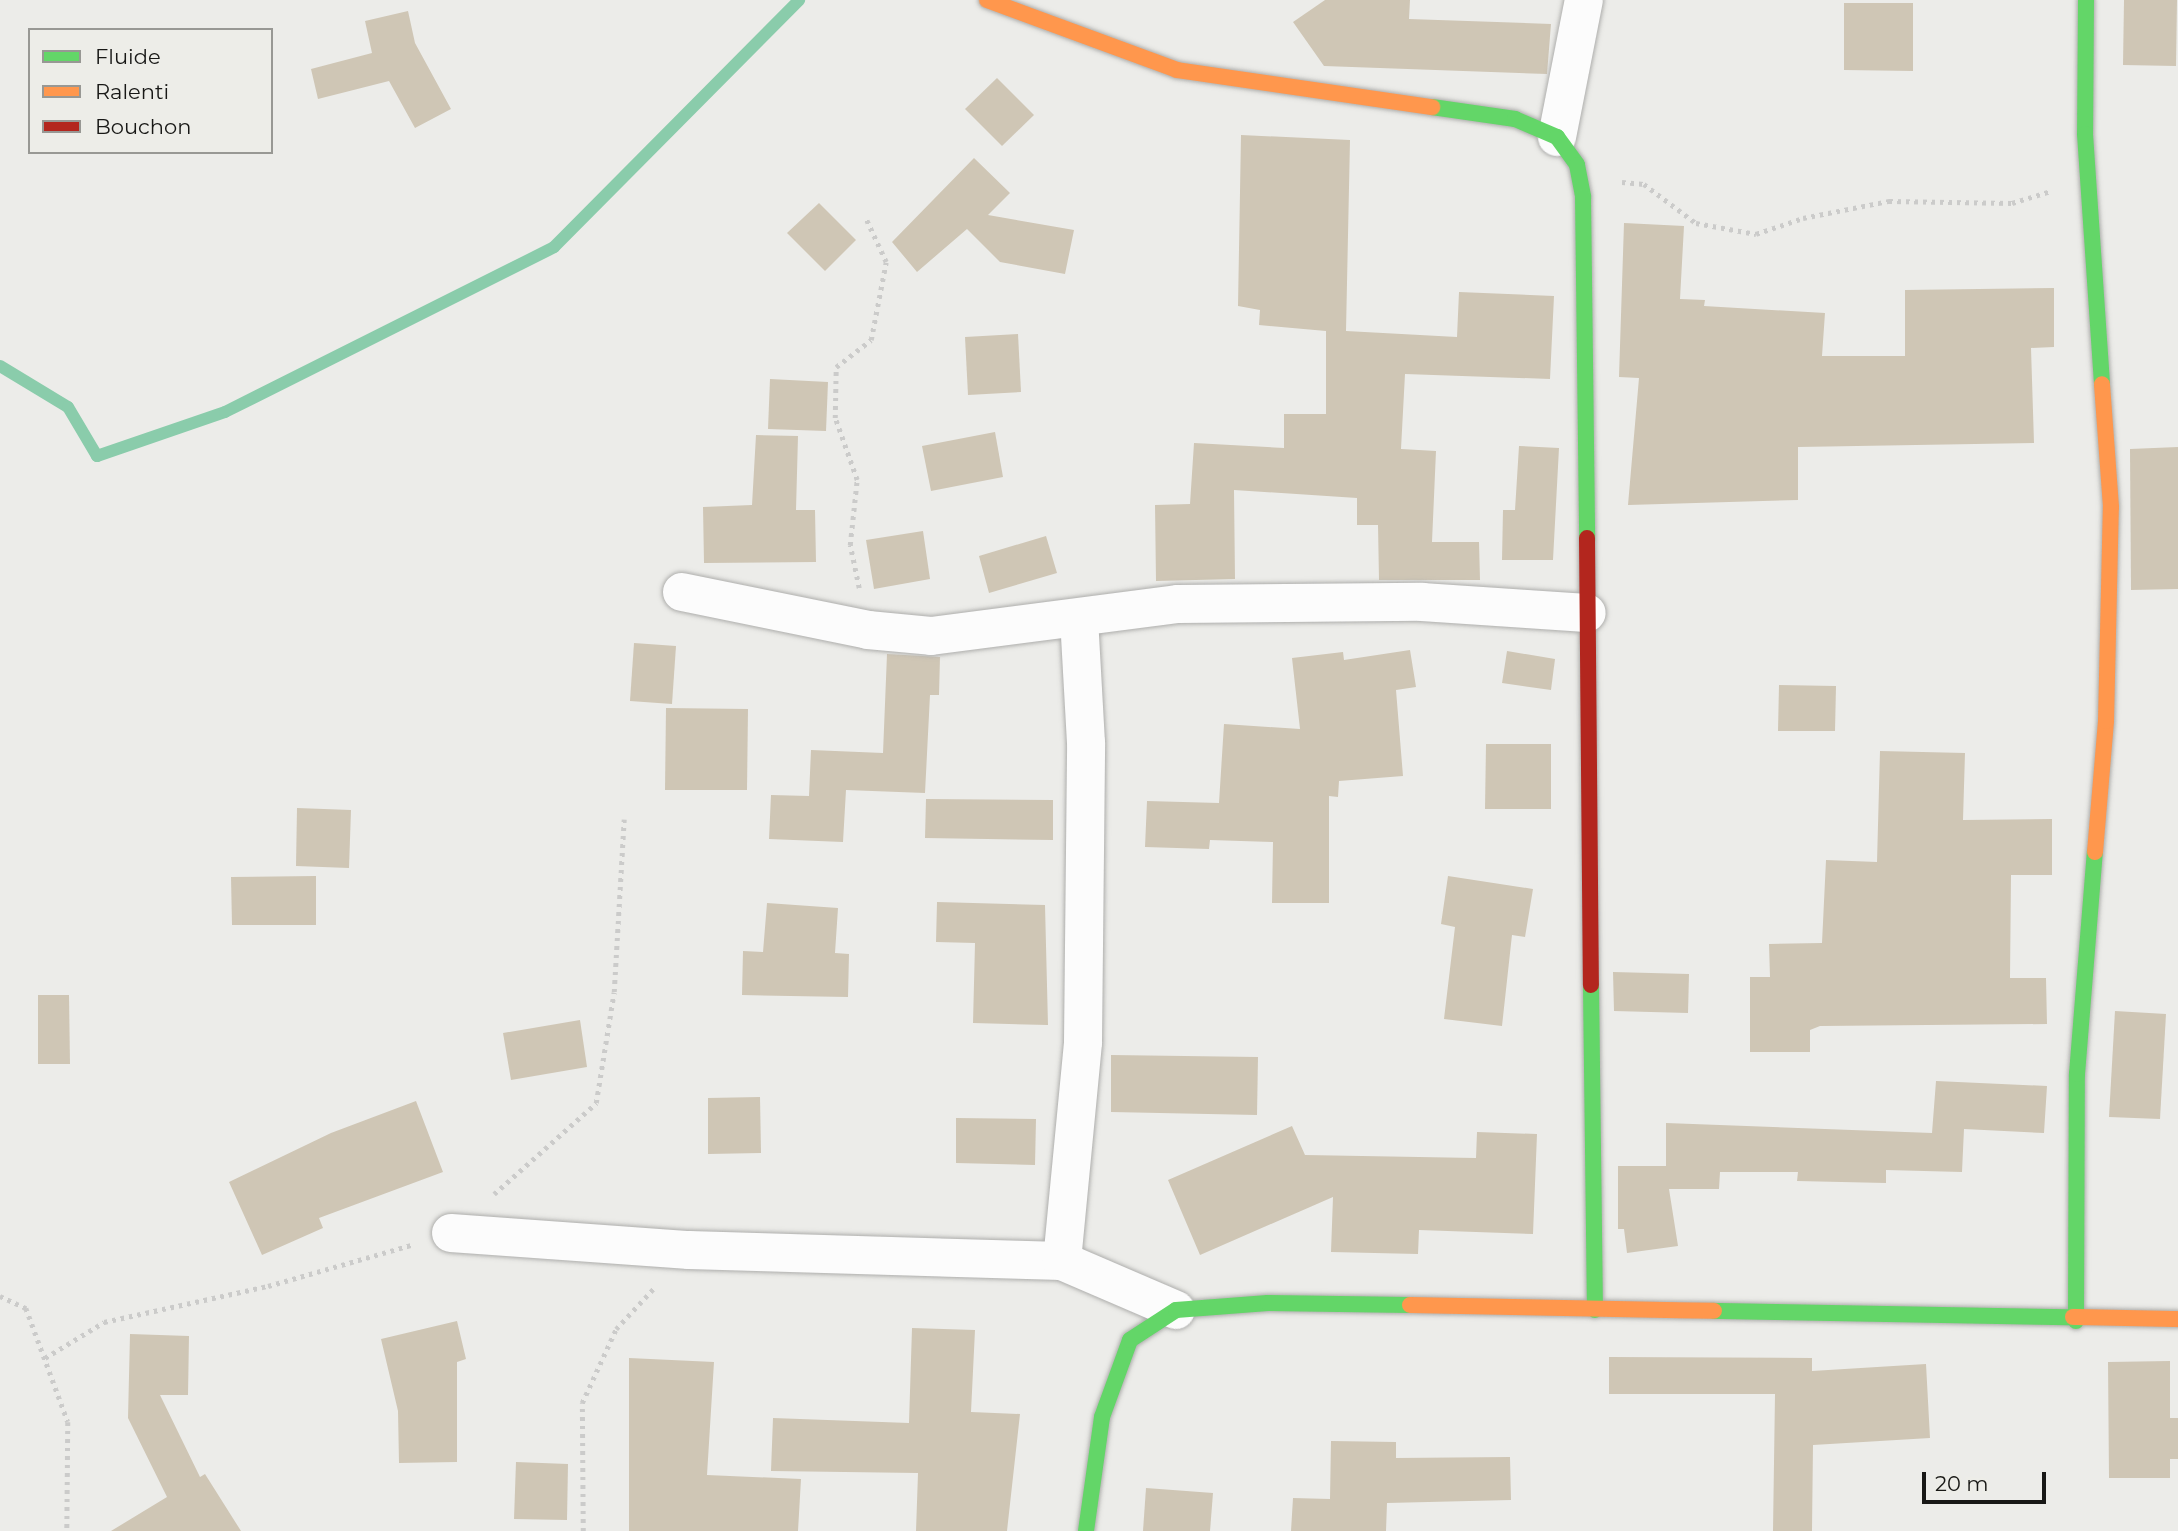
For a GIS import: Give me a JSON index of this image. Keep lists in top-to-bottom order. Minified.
{"legend":["Fluide","Ralenti","Bouchon"],"scale_bar":"20 m"}
